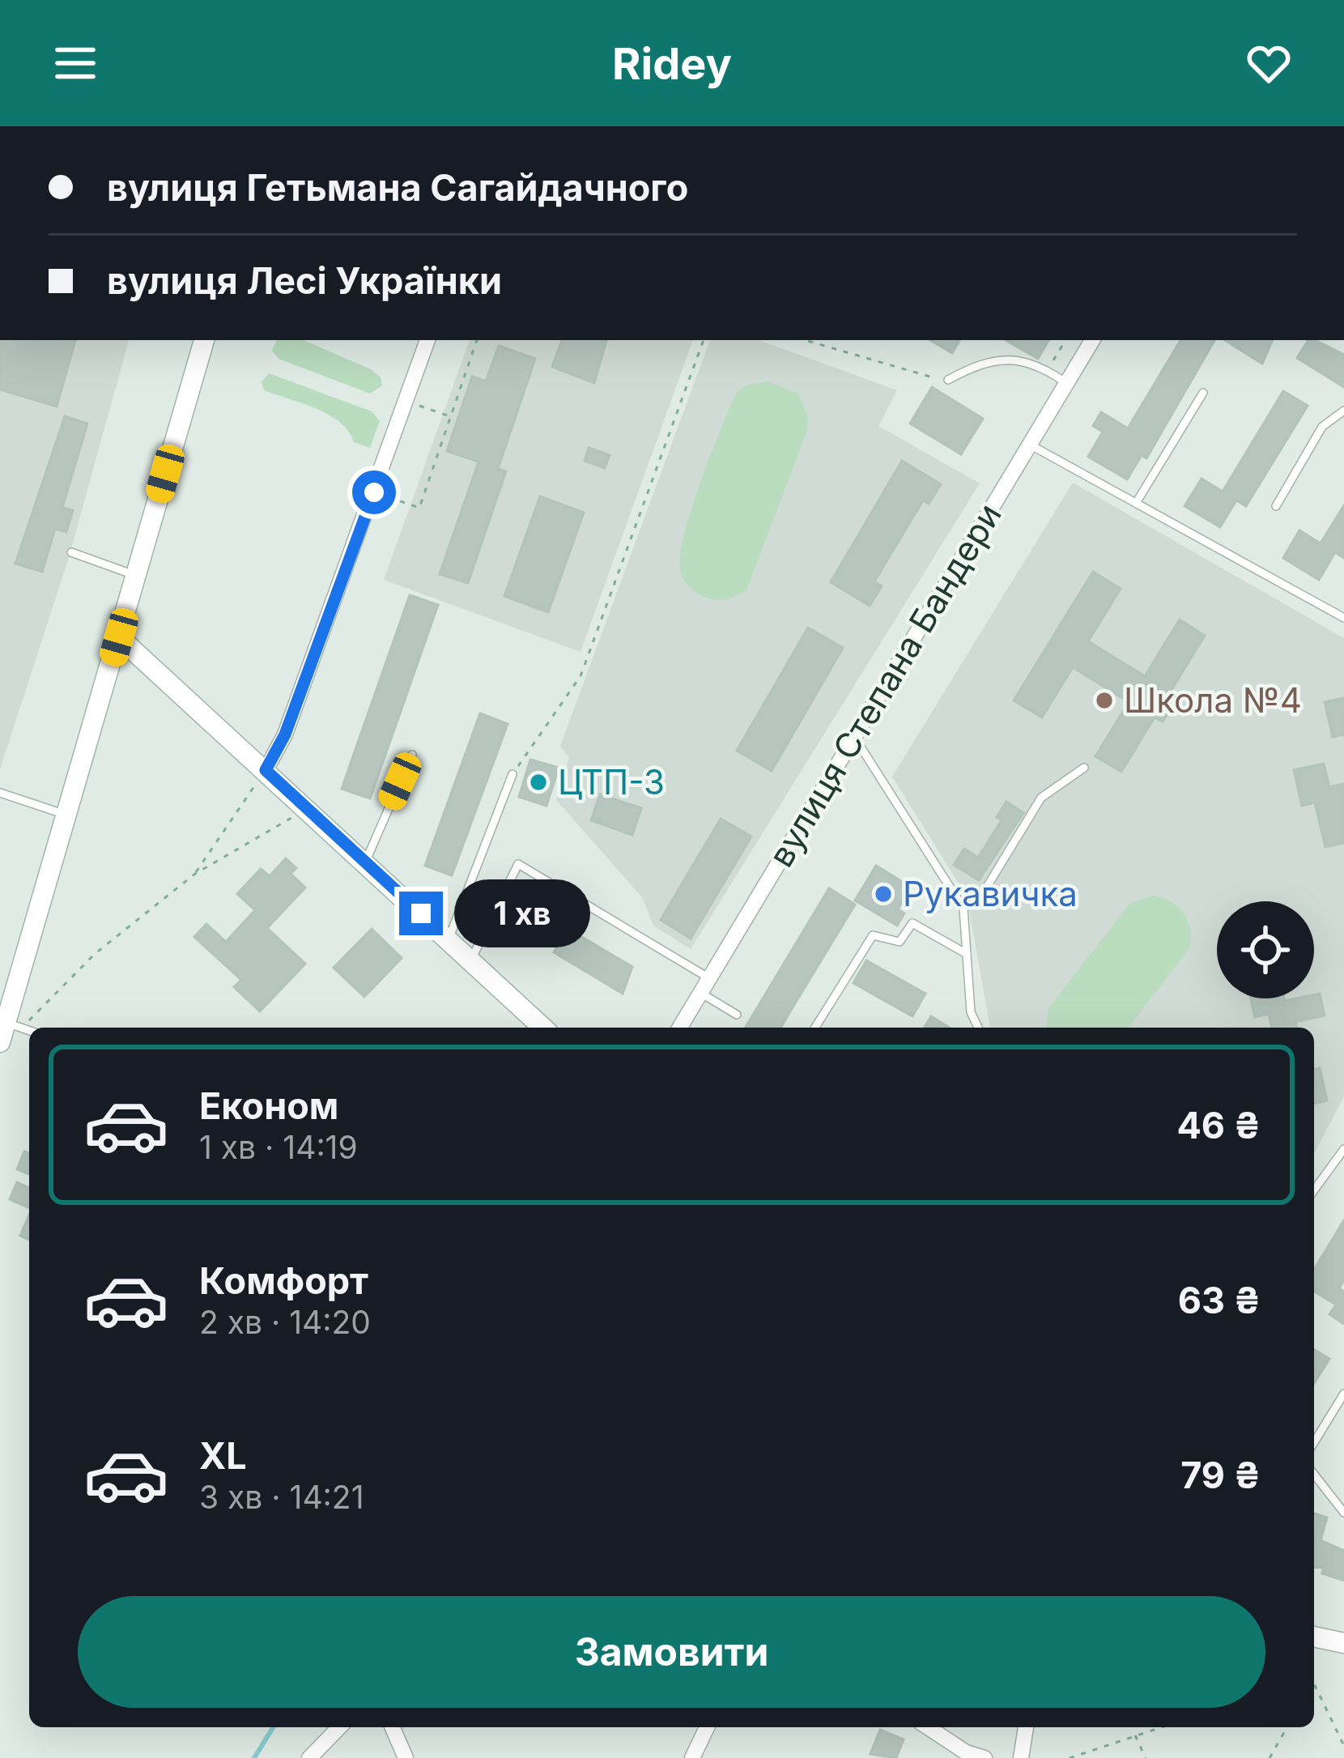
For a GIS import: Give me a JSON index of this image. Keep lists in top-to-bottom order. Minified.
{"streets":{"street":["вулиця Степана Бандери"]},"places":["Школа №4","ЦТП-3","Рукавичка"],"page":{"header":"Ridey","banner":["вулиця Гетьмана Сагайдачного","вулиця Лесі Українки"],"bubble":"1 хв","list":[{"name":"Економ","note":"1 хв · 14:19","value":"46 ₴"},{"name":"Комфорт","note":"2 хв · 14:20","value":"63 ₴"},{"name":"XL","note":"3 хв · 14:21","value":"79 ₴"}],"buttons":"Замовити"}}
